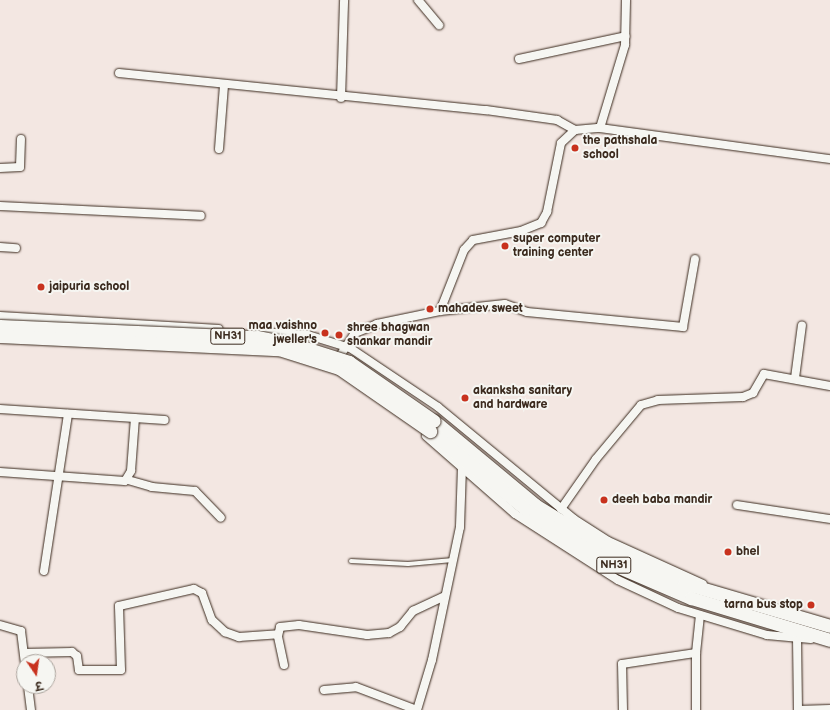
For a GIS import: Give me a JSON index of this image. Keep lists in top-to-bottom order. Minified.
{"streets":{"highway":["NH31"]},"places":["the pathshala school","super computer training center","jaipuria school","mahadev sweet","maa vaishno jweller's","shree bhagwan shankar mandir","akanksha sanitary and hardware","deeh baba mandir","bhel","tarna bus stop"],"north":"bottom"}
